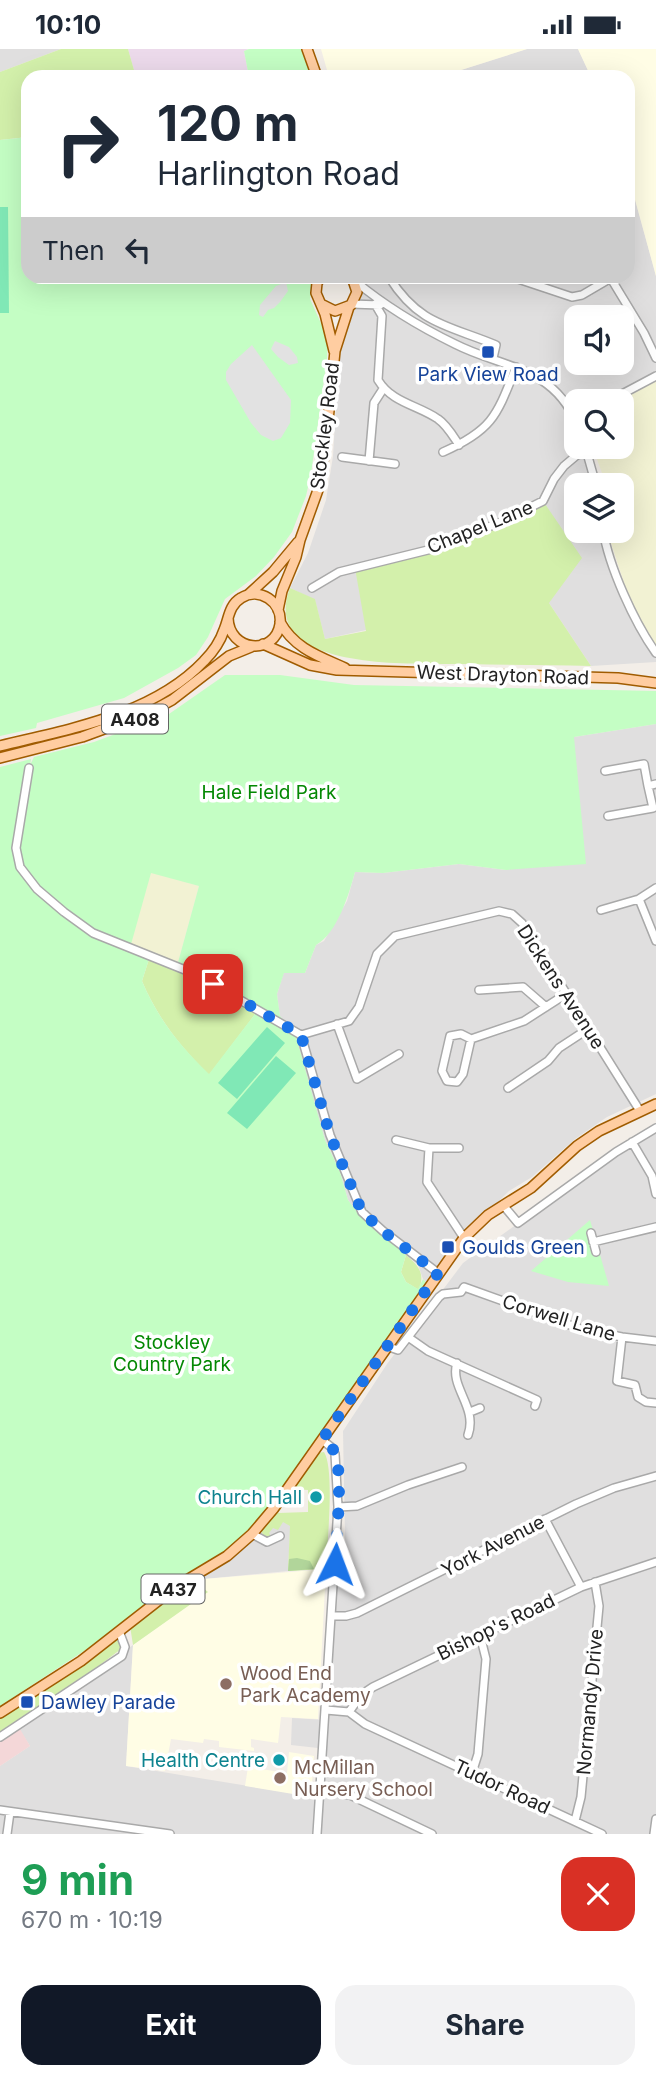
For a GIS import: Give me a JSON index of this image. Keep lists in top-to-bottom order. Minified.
{"streets":{"main road":["Stockley Road","West Drayton Road","A408","A437"],"street":["Chapel Lane","Dickens Avenue","Corwell Lane","York Avenue","Bishop's Road","Normandy Drive","Tudor Road"]},"crossings":[["Stockley Road","West Drayton Road"],["Stockley Road","A408"],["West Drayton Road","A408"],["Dickens Avenue","A437"],["Bishop's Road","Normandy Drive"],["Bishop's Road","Tudor Road"],["Normandy Drive","Tudor Road"]],"parks":["Hale Field Park","Stockley Country Park"],"places":{"transit":["Park View Road","Goulds Green","Dawley Parade"],"other":["Church Hall","Wood End Park Academy","Health Centre","McMillan Nursery School"]},"page":{"status":"10:10","turn":["120 m","Harlington Road"],"then":"Then","heading":["9 min","670 m · 10:19"],"buttons":["Exit","Share"]}}
